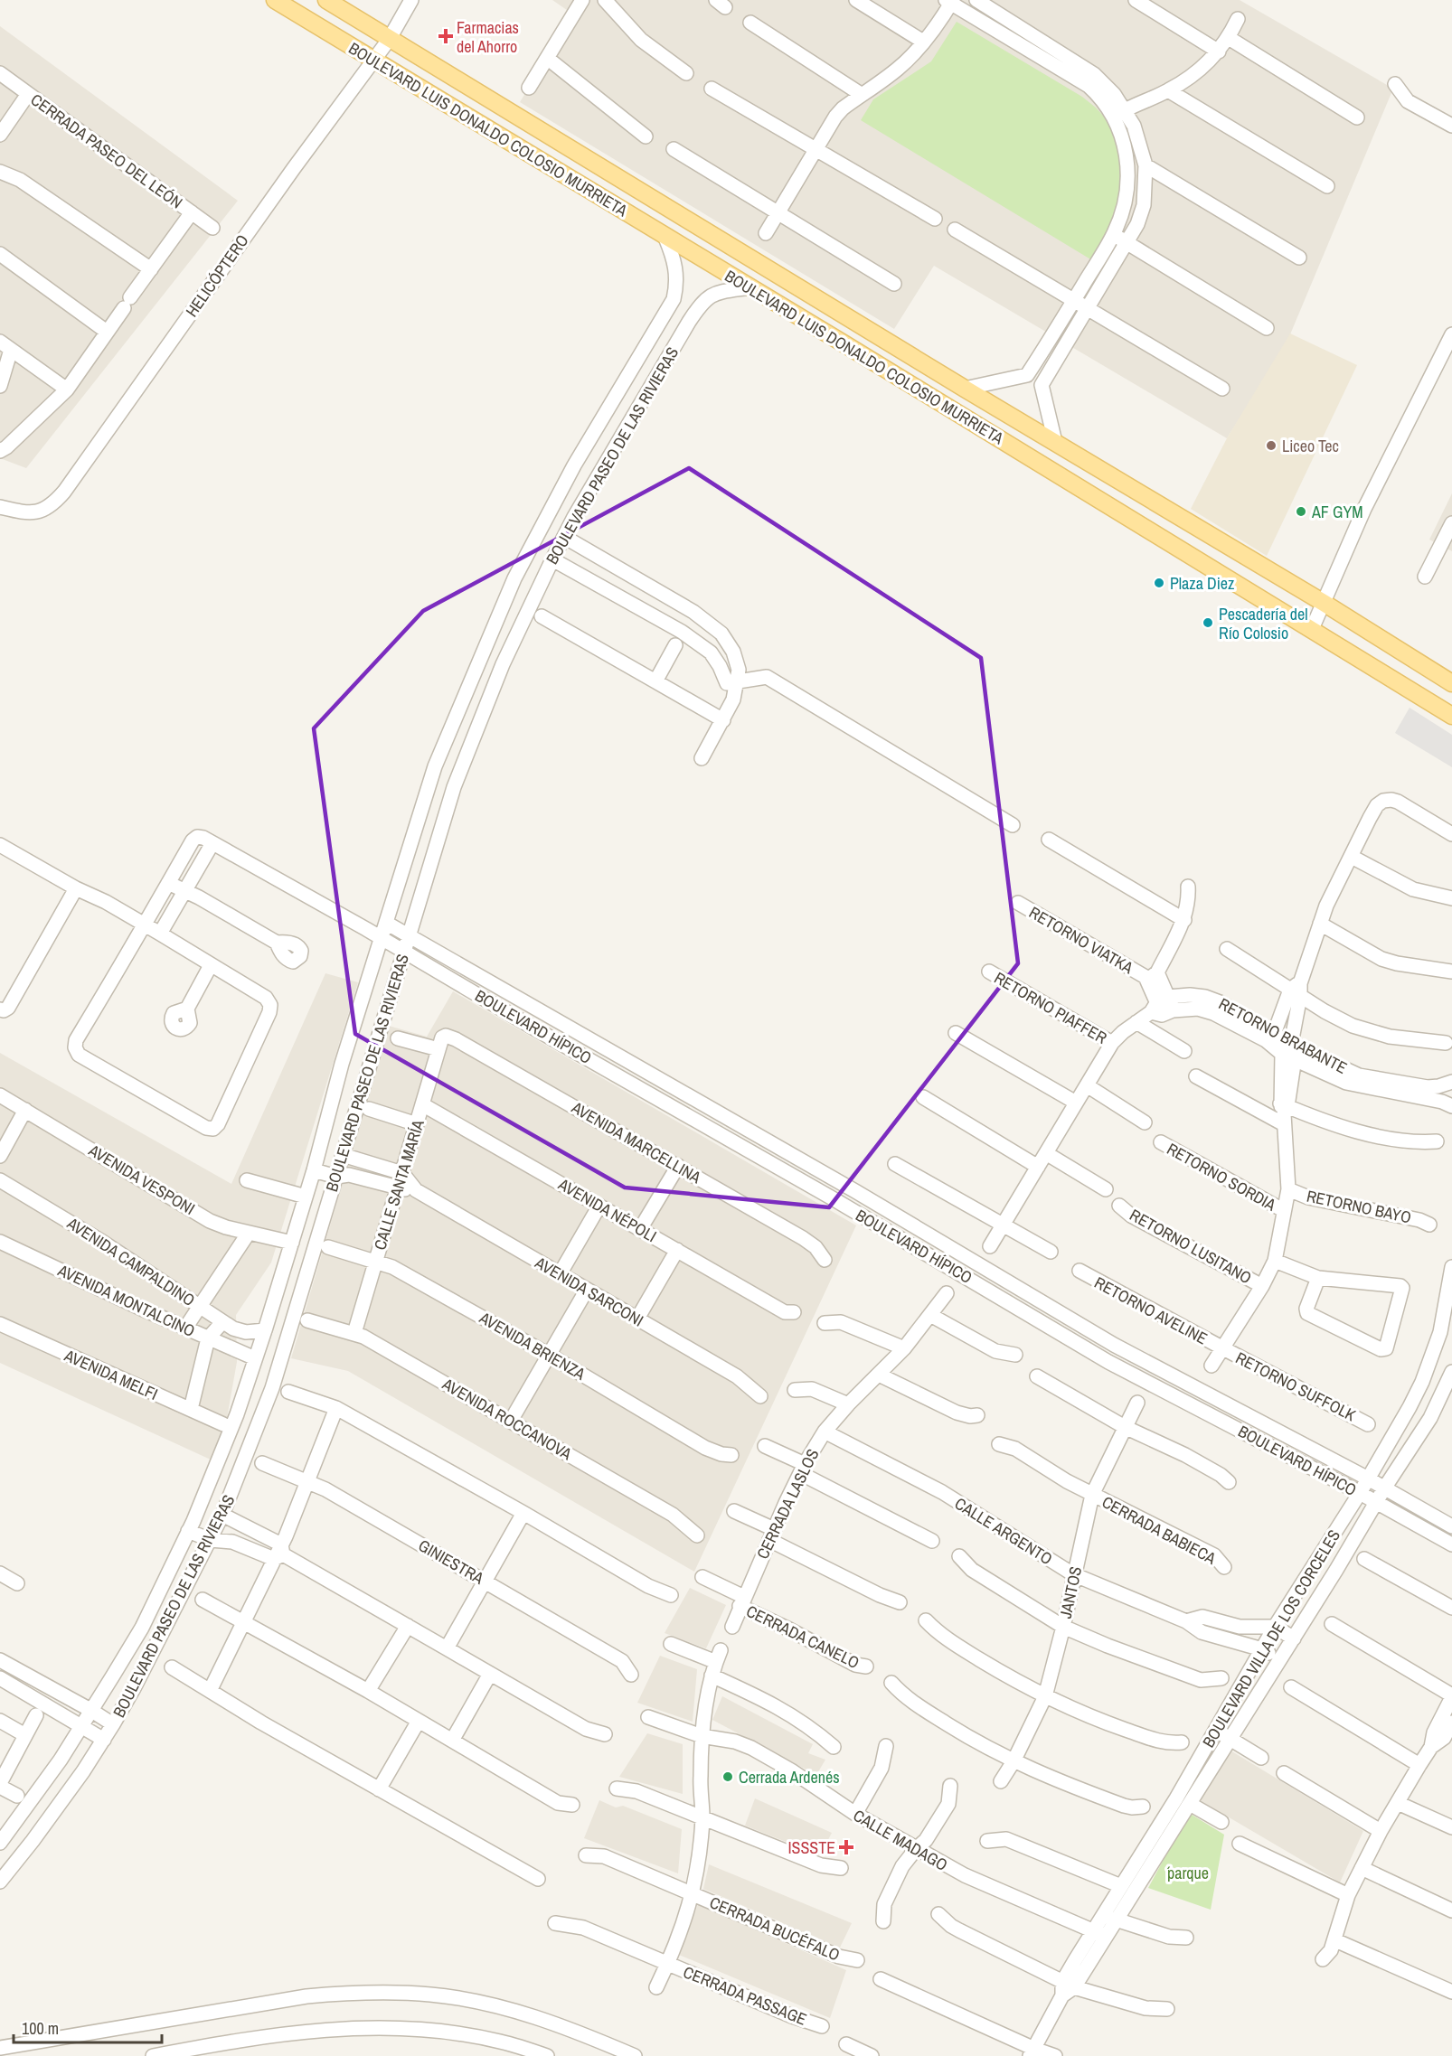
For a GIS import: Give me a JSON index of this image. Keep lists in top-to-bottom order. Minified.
{"streets":{"main road":["BOULEVARD LUIS DONALDO COLOSIO MURRIETA"],"street":["CERRADA PASEO DEL LEÓN","HELICÓPTERO","BOULEVARD PASEO DE LAS RIVIERAS","RETORNO VIATKA","RETORNO PIAFFER","BOULEVARD HÍPICO","RETORNO BRABANTE","AVENIDA MARCELLINA","RETORNO SORDIA","AVENIDA VESPONI","CALLE SANTA MARÍA","RETORNO BAYO","AVENIDA NÉPOLI","RETORNO LUSITANO","AVENIDA CAMPALDINO","AVENIDA SARCONI","AVENIDA MONTALCINO","RETORNO AVELINE","AVENIDA BRIENZA","AVENIDA MELFI","RETORNO SUFFOLK","AVENIDA ROCCANOVA","CERRADA LASLOS","CERRADA BABIECA","CALLE ARGENTO","GINIESTRA","JANTOS","CERRADA CANELO","BOULEVARD VILLA DE LOS CORCELES","CALLE MADAGO","CERRADA BUCÉFALO","CERRADA PASSAGE"]},"crossings":[["BOULEVARD LUIS DONALDO COLOSIO MURRIETA","HELICÓPTERO"],["BOULEVARD LUIS DONALDO COLOSIO MURRIETA","BOULEVARD PASEO DE LAS RIVIERAS"],["BOULEVARD PASEO DE LAS RIVIERAS","BOULEVARD HÍPICO"],["BOULEVARD PASEO DE LAS RIVIERAS","AVENIDA VESPONI"],["BOULEVARD PASEO DE LAS RIVIERAS","AVENIDA SARCONI"],["BOULEVARD PASEO DE LAS RIVIERAS","AVENIDA MONTALCINO"],["BOULEVARD HÍPICO","BOULEVARD VILLA DE LOS CORCELES"],["AVENIDA MARCELLINA","CALLE SANTA MARÍA"],["CALLE SANTA MARÍA","AVENIDA NÉPOLI"],["CALLE SANTA MARÍA","AVENIDA SARCONI"],["CALLE SANTA MARÍA","AVENIDA BRIENZA"],["CALLE SANTA MARÍA","AVENIDA ROCCANOVA"],["RETORNO AVELINE","RETORNO SUFFOLK"],["CERRADA LASLOS","CALLE ARGENTO"],["CERRADA LASLOS","CERRADA CANELO"],["CERRADA BABIECA","JANTOS"],["CALLE ARGENTO","JANTOS"],["CALLE ARGENTO","BOULEVARD VILLA DE LOS CORCELES"],["BOULEVARD VILLA DE LOS CORCELES","CALLE MADAGO"]],"parks":["´parque"],"places":{"health":["Farmacias del Ahorro","ISSSTE"],"other":["Liceo Tec","AF GYM","Plaza Diez","Pescadería del Río Colosio","Cerrada Ardenés"]},"scale_bar":"100 m"}
